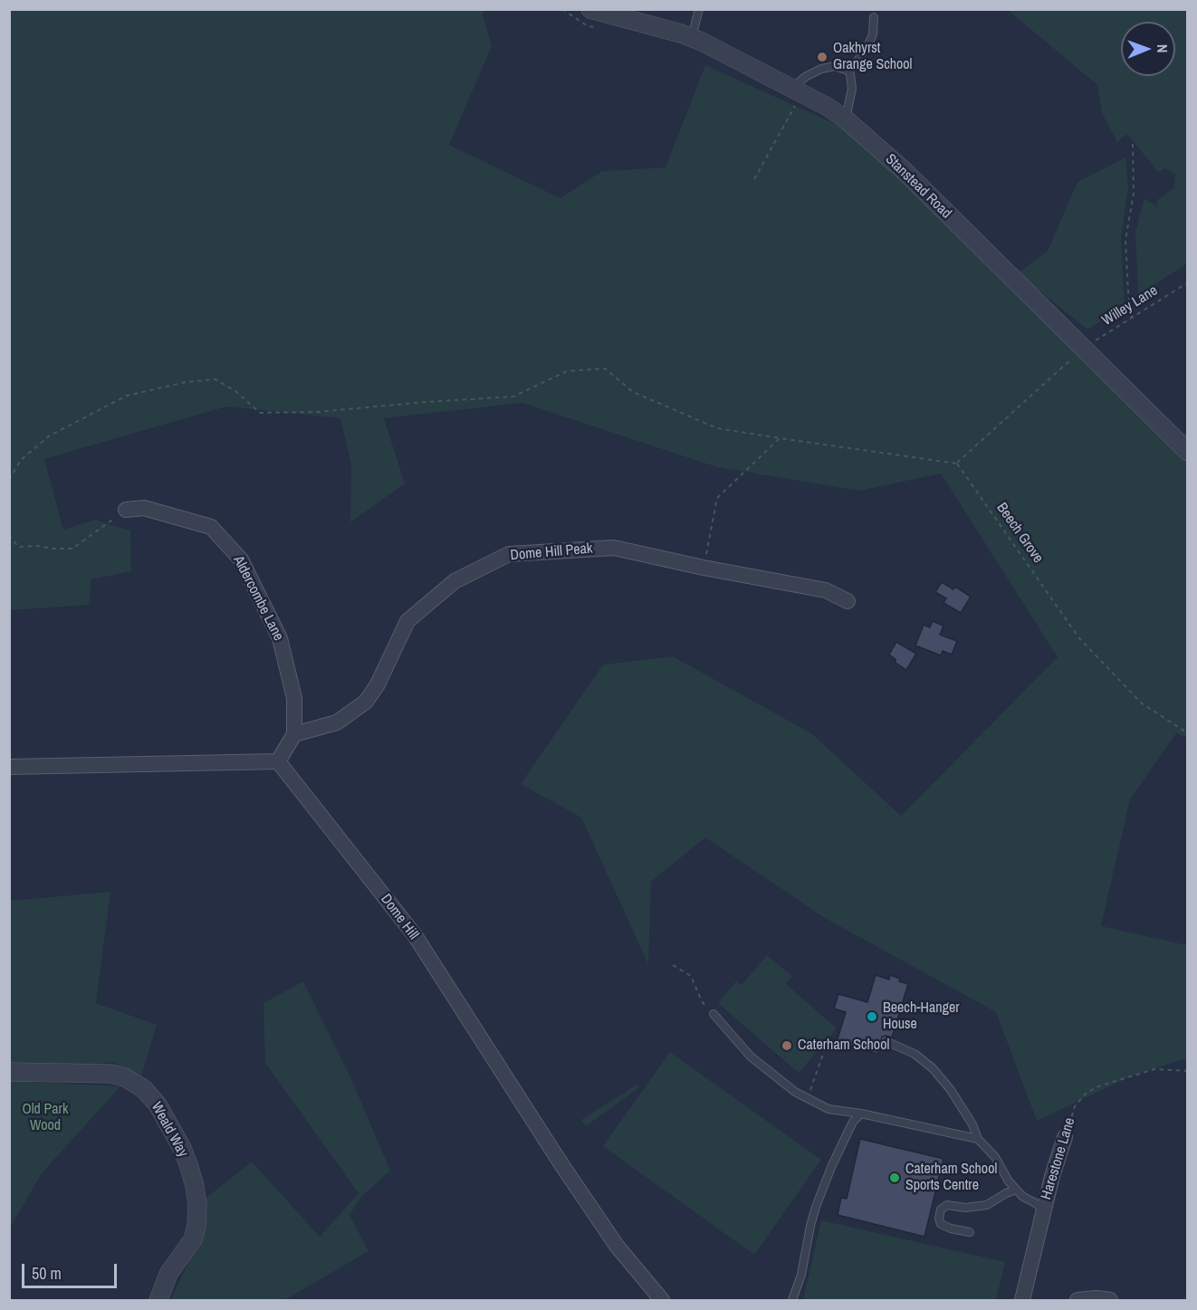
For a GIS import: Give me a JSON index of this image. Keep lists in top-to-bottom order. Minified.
{"streets":{"street":["Stanstead Road","Dome Hill Peak","Aldercombe Lane","Dome Hill","Weald Way","Harestone Lane"],"path":["Willey Lane","Beech Grove"]},"crossings":[["Stanstead Road","Willey Lane"],["Dome Hill Peak","Aldercombe Lane"]],"parks":["Old Park Wood"],"places":["Oakhyrst Grange School","Beech-Hanger House","Caterham School","Caterham School Sports Centre"],"scale_bar":"50 m","north":"right"}
